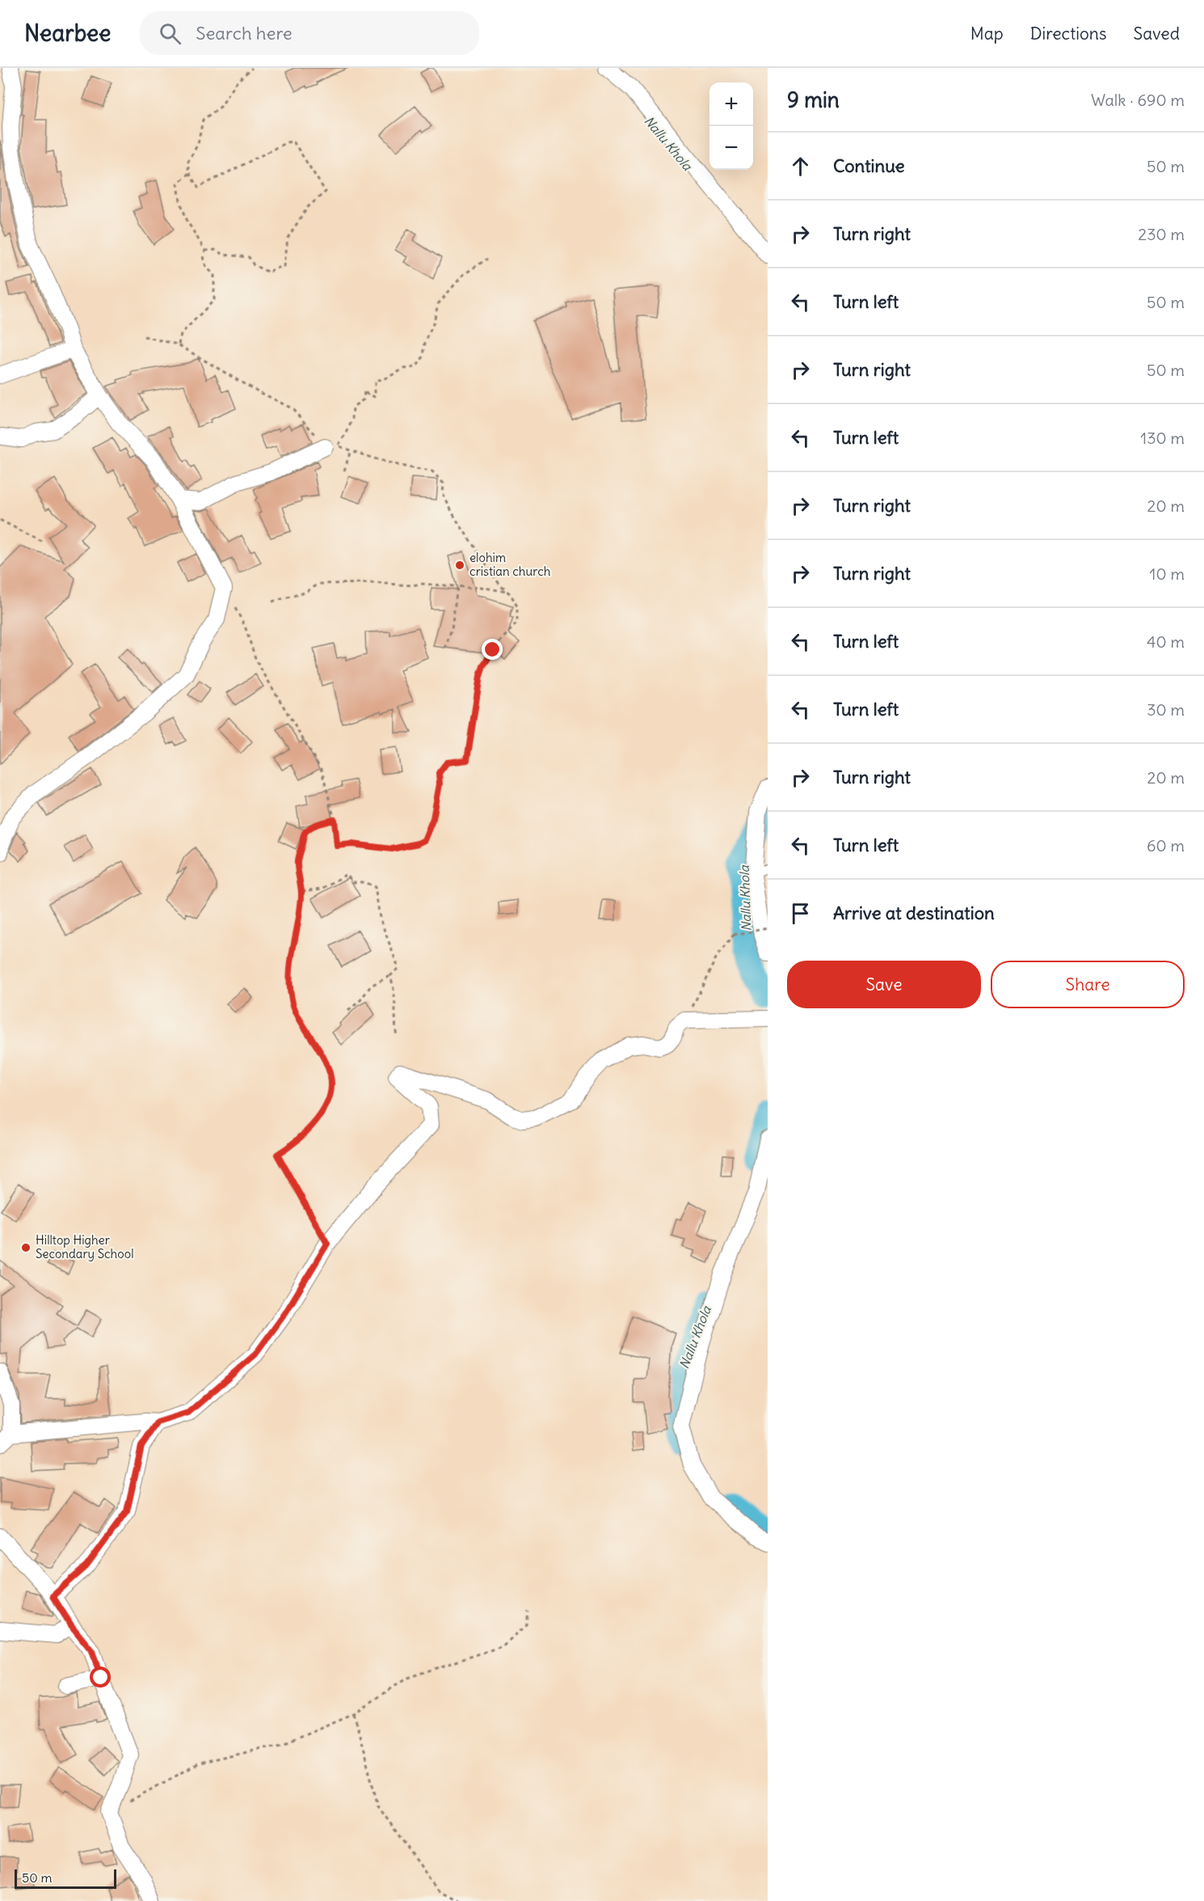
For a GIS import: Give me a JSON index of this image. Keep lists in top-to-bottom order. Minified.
{"water":["Nallu Khola"],"places":["elohim cristian church","Hilltop Higher Secondary School"],"scale_bar":"50 m","page":{"header":"Nearbee","search":"Search here","nav":["Map","Directions","Saved"],"heading":["9 min","Walk · 690 m"],"map_buttons":["+","−"],"list":[["Continue","50 m"],["Turn right","230 m"],["Turn left","50 m"],["Turn right","50 m"],["Turn left","130 m"],["Turn right","20 m"],["Turn right","10 m"],["Turn left","40 m"],["Turn left","30 m"],["Turn right","20 m"],["Turn left","60 m"],"Arrive at destination"],"buttons":["Save","Share"],"scale":"50 m"}}
